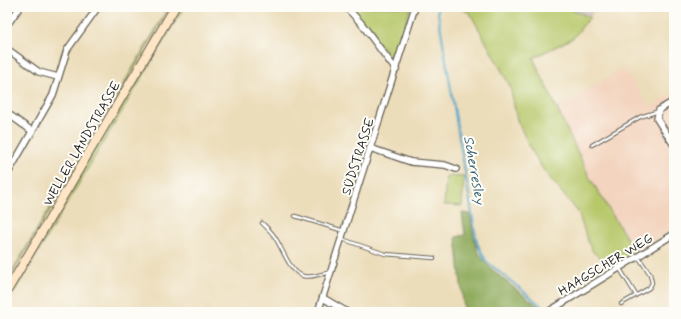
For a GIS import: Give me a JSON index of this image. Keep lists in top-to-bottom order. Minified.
{"streets":{"main road":["WELLER LANDSTRASSE"],"street":["SÜDSTRASSE","HAAGSCHER WEG"]},"water":["Scherresley"]}
